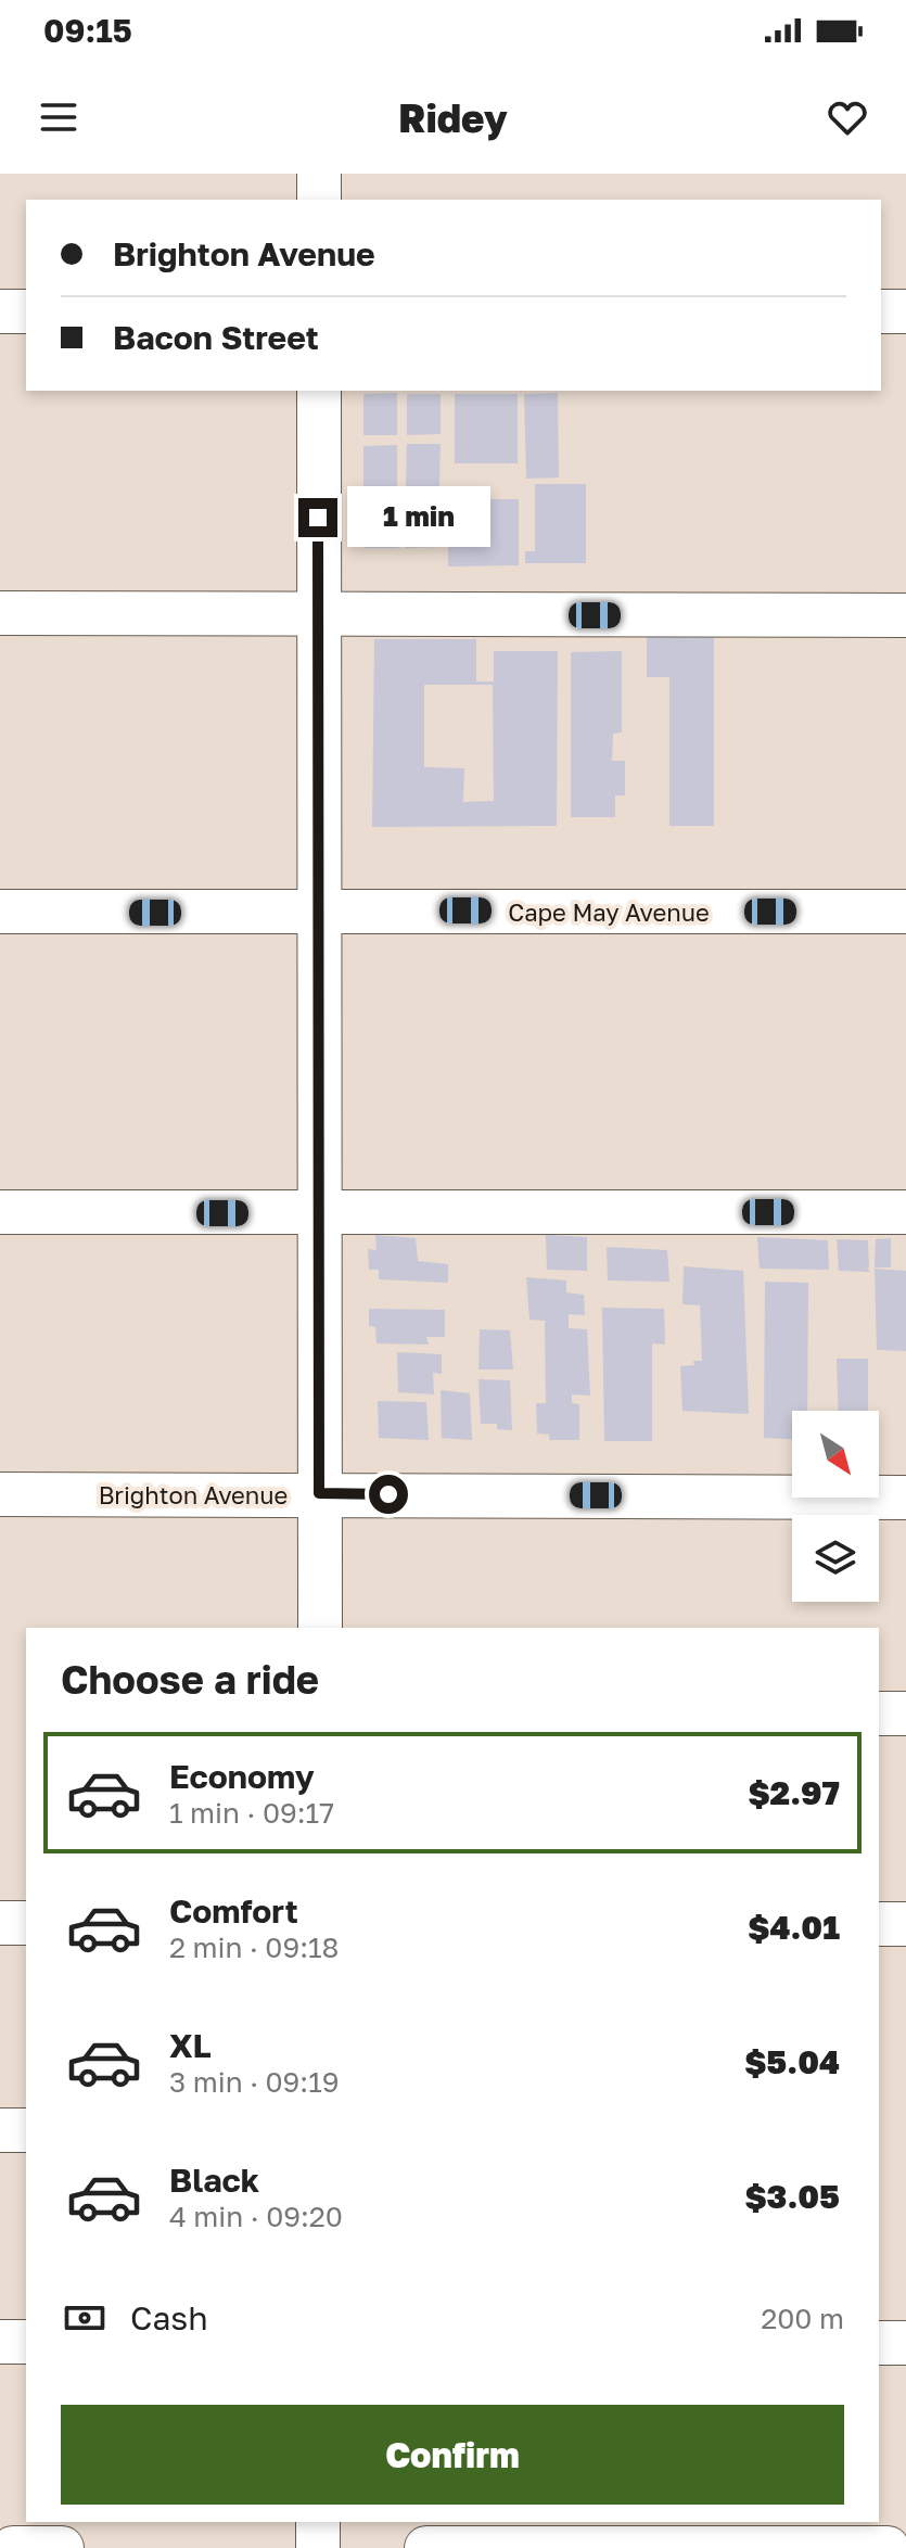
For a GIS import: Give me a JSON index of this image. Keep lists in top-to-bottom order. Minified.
{"streets":{"street":["Cape May Avenue","Brighton Avenue"]},"north":"bottom right","page":{"status":"09:15","header":"Ridey","banner":["Brighton Avenue","Bacon Street"],"bubble":"1 min","heading":"Choose a ride","list":[{"name":"Economy","note":"1 min · 09:17","value":"$2.97"},{"name":"Comfort","note":"2 min · 09:18","value":"$4.01"},{"name":"XL","note":"3 min · 09:19","value":"$5.04"},{"name":"Black","note":"4 min · 09:20","value":"$3.05"}],"pay":["Cash","200 m"],"buttons":"Confirm"}}
